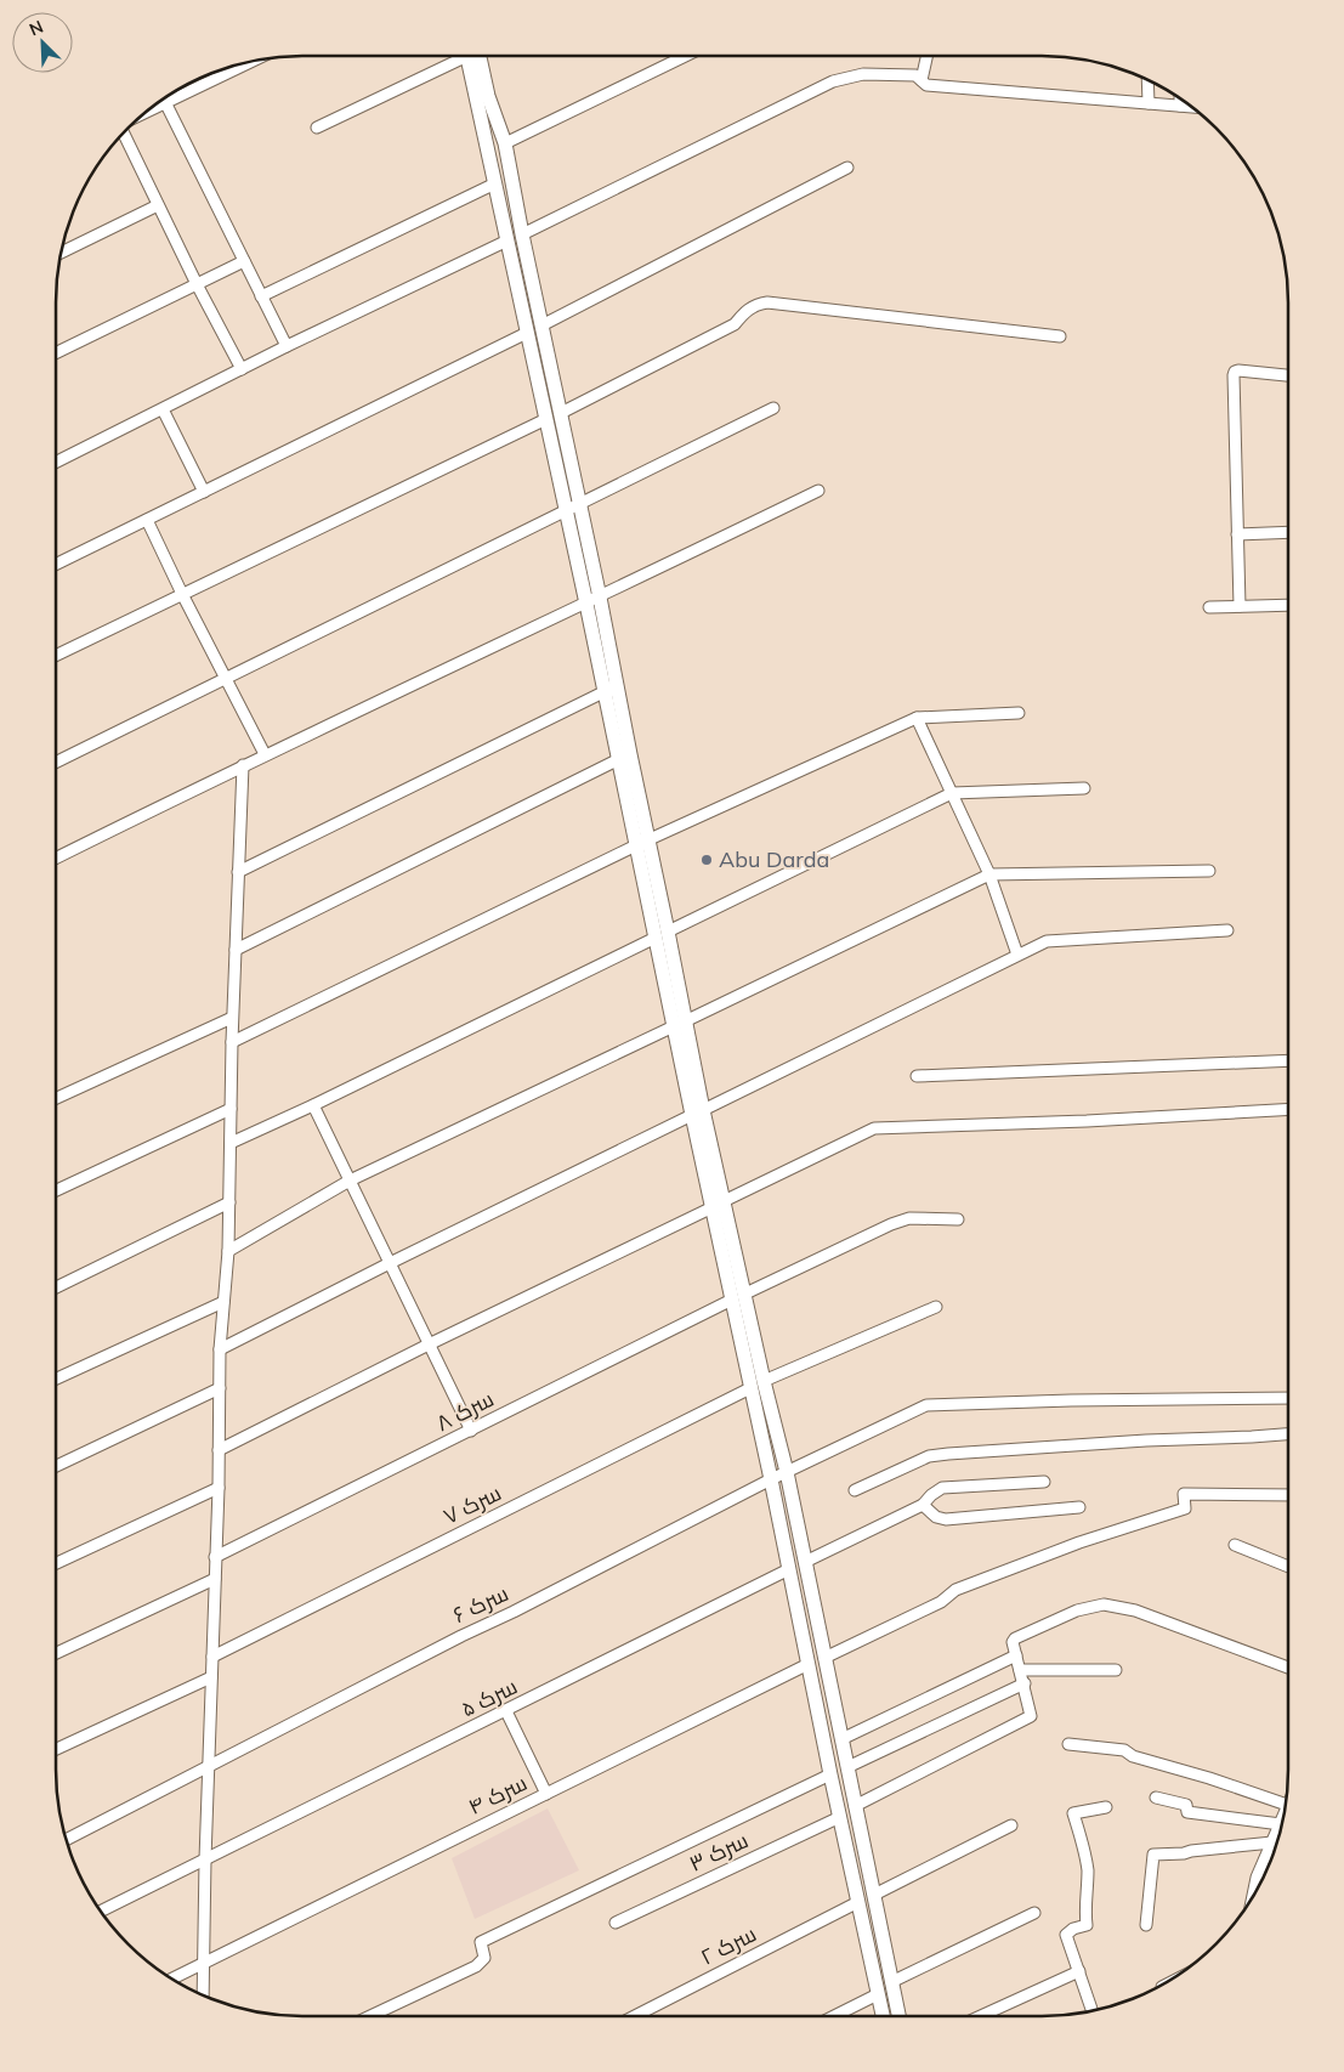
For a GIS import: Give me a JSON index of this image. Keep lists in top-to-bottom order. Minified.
{"streets":{"street":["سرک ۸","سرک ۷","سرک ۶","سرک ۵","سرک ۴","سرک ۳","سرک ۲"]},"places":["Abu Darda"],"north":"top left"}
